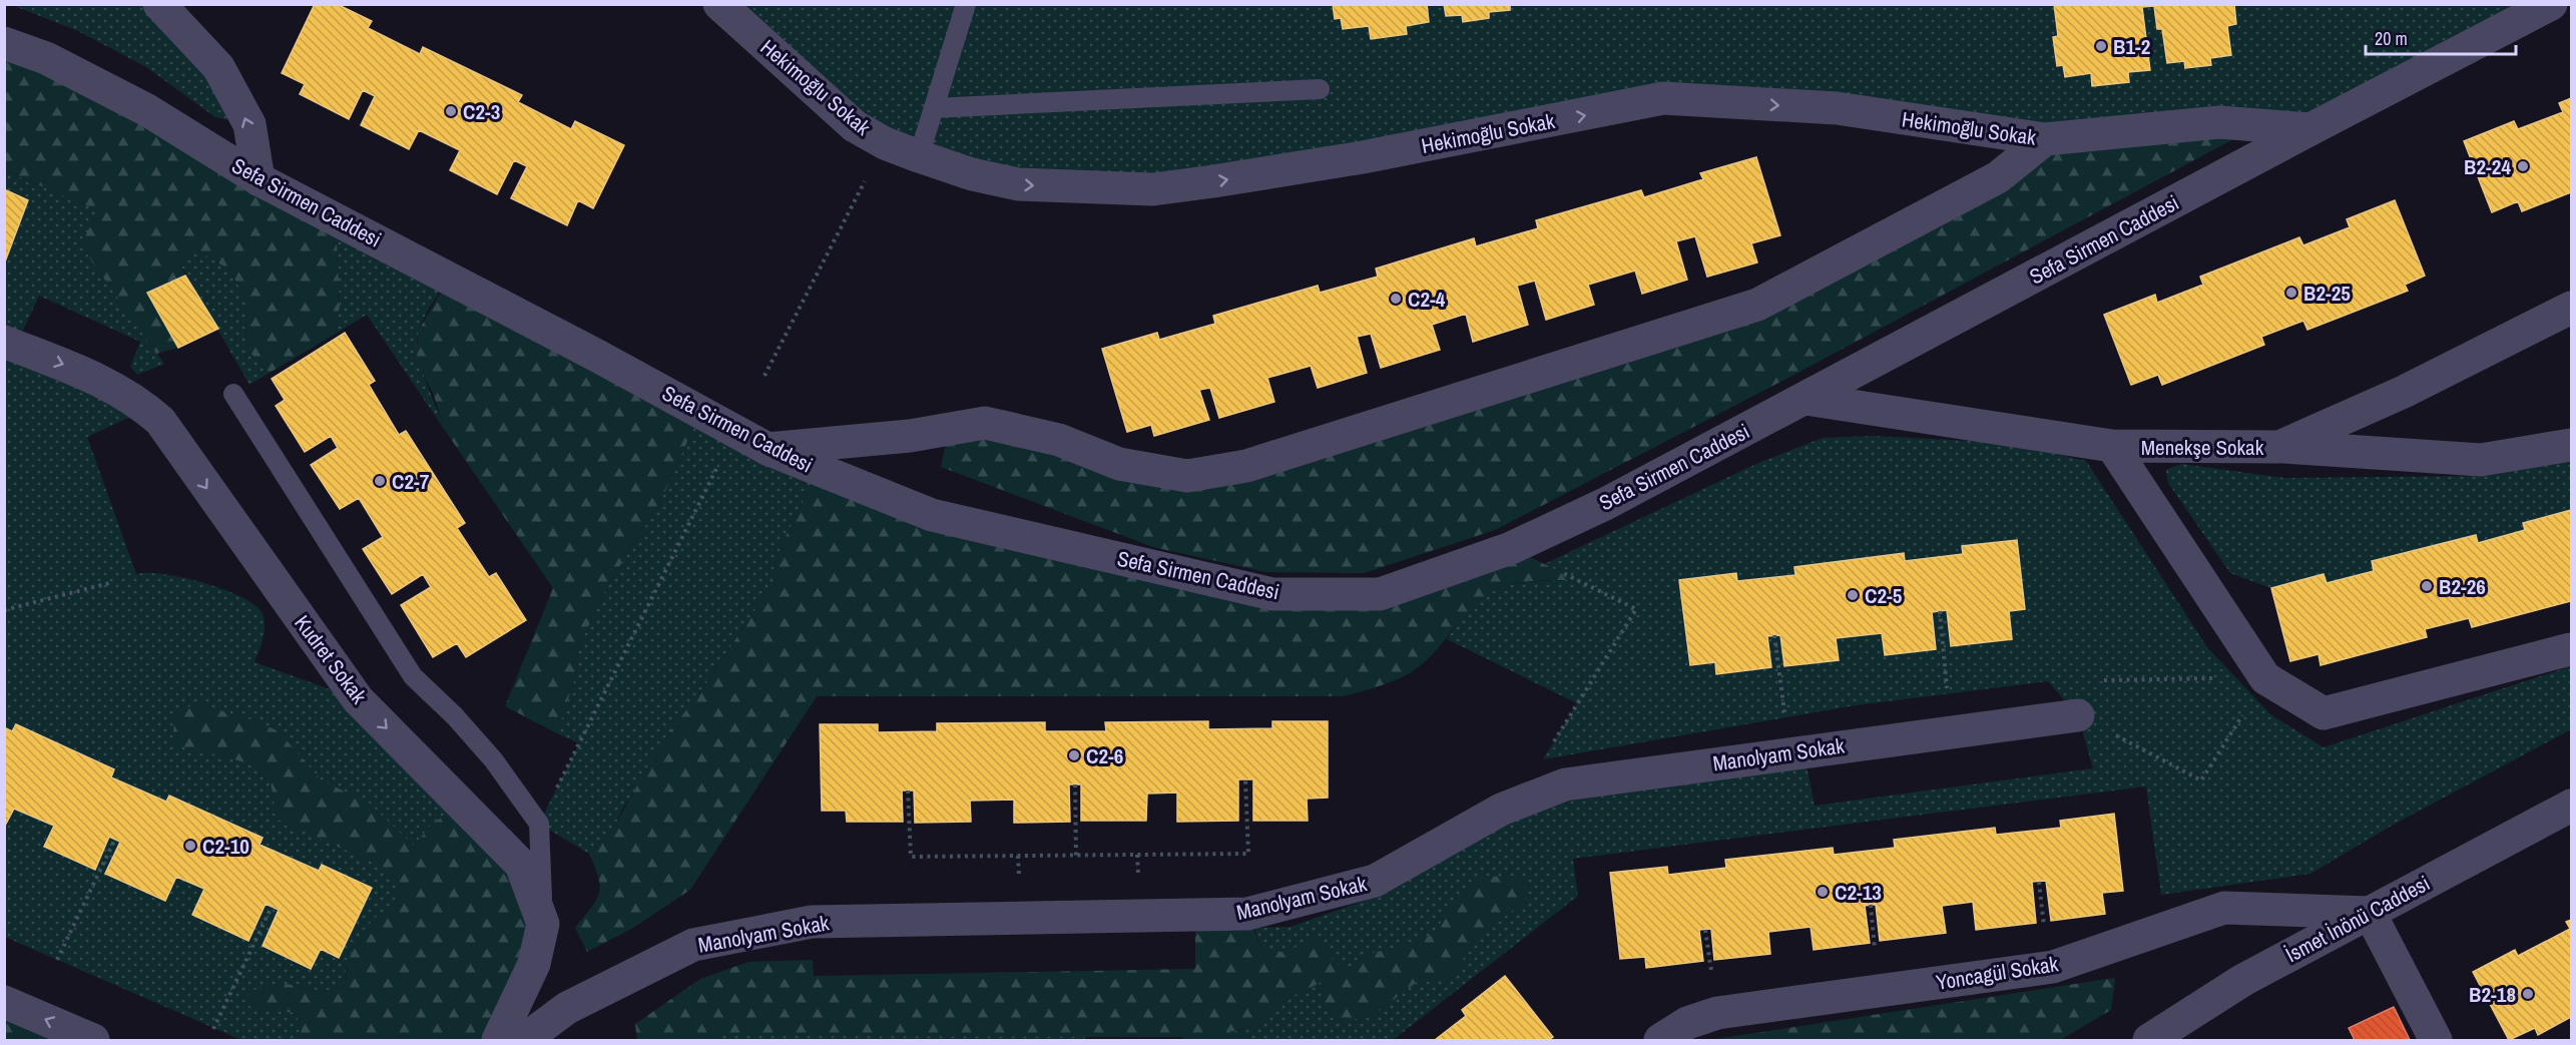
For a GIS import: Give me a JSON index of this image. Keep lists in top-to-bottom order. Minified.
{"streets":{"street":["Hekimoğlu Sokak","Sefa Sirmen Caddesi","Menekşe Sokak","Kudret Sokak","Manolyam Sokak","İsmet İnönü Caddesi","Yoncagül Sokak"]},"crossings":[["Hekimoğlu Sokak","Sefa Sirmen Caddesi"],["Sefa Sirmen Caddesi","Menekşe Sokak"],["İsmet İnönü Caddesi","Yoncagül Sokak"]],"one_way":["Kudret Sokak"],"places":["B1-2","C2-3","B2-24","B2-25","C2-4","C2-7","B2-26","C2-5","C2-6","C2-10","C2-13","B2-18"],"scale_bar":"20 m"}
